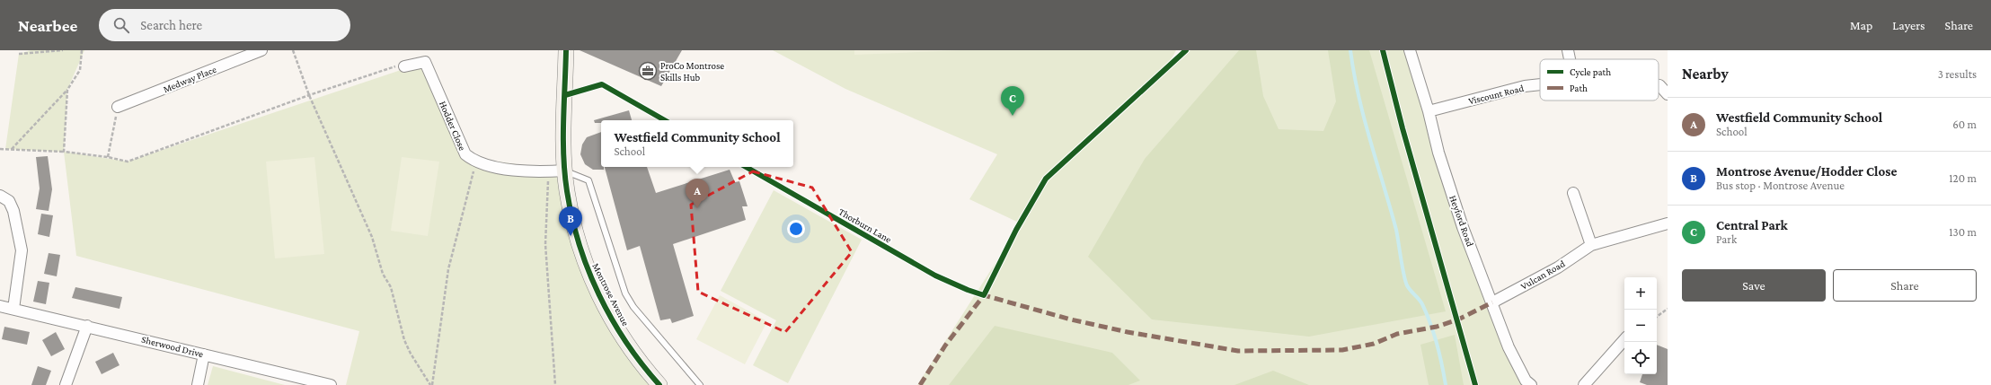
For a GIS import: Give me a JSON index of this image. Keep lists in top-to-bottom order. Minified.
{"streets":{"street":["Medway Place","Viscount Road","Hodder Close","Heyford Road","Vulcan Road","Montrose Avenue","Sherwood Drive"],"cycle path":["Thorburn Lane"]},"crossings":[["Viscount Road","Heyford Road"],["Heyford Road","Vulcan Road"]],"places":{"office":["ProCo Montrose Skills Hub"]},"legend":["Cycle path","Path"],"page":{"header":"Nearbee","search":"Search here","nav":["Map","Layers","Share"],"heading":["Nearby","3 results"],"pins":["C","A","B"],"list":[{"mark":"A","name":"Westfield Community School","note":"School","value":"60 m"},{"mark":"B","name":"Montrose Avenue/Hodder Close","note":"Bus stop · Montrose Avenue","value":"120 m"},{"mark":"C","name":"Central Park","note":"Park","value":"130 m"}],"popup":["Westfield Community School","School"],"buttons":["Save","Share"],"map_buttons":["+","−"]}}
